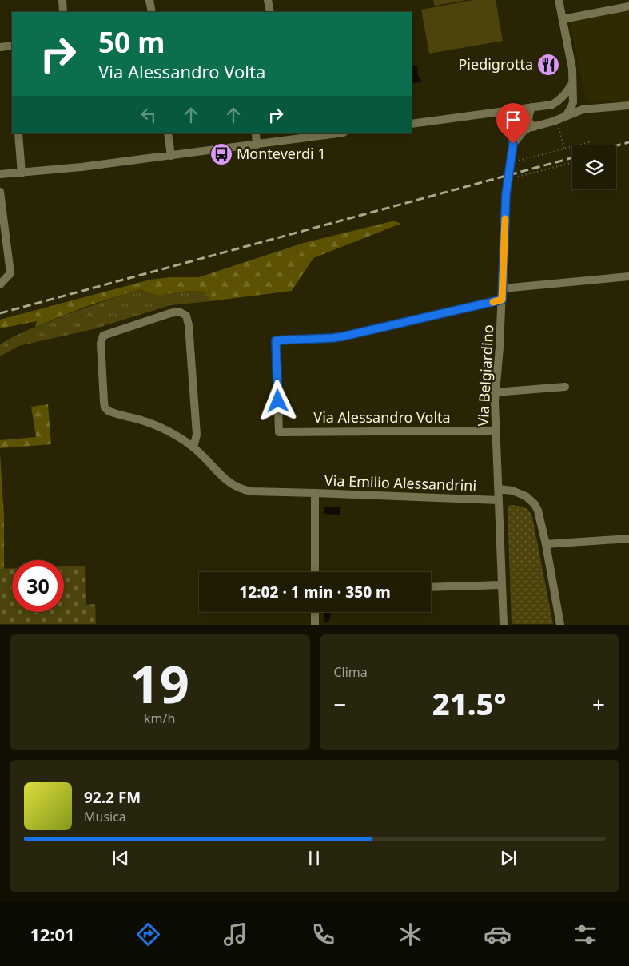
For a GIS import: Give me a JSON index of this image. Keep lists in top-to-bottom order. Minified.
{"streets":{"street":["Via Belgiardino","Via Alessandro Volta","Via Emilio Alessandrini"]},"crossings":[["Via Belgiardino","Via Alessandro Volta"],["Via Belgiardino","Via Emilio Alessandrini"]],"places":{"restaurant":["Piedigrotta"],"bus stop":["Monteverdi 1"]},"page":{"turn":["50 m","Via Alessandro Volta"],"limit":"30","trip":"12:02 · 1 min · 350 m","tile":[["19","km/h"],"Clima"],"heat":["−","21.5°","+"],"song":["92.2 FM","Musica"],"tabs":"12:01"}}
